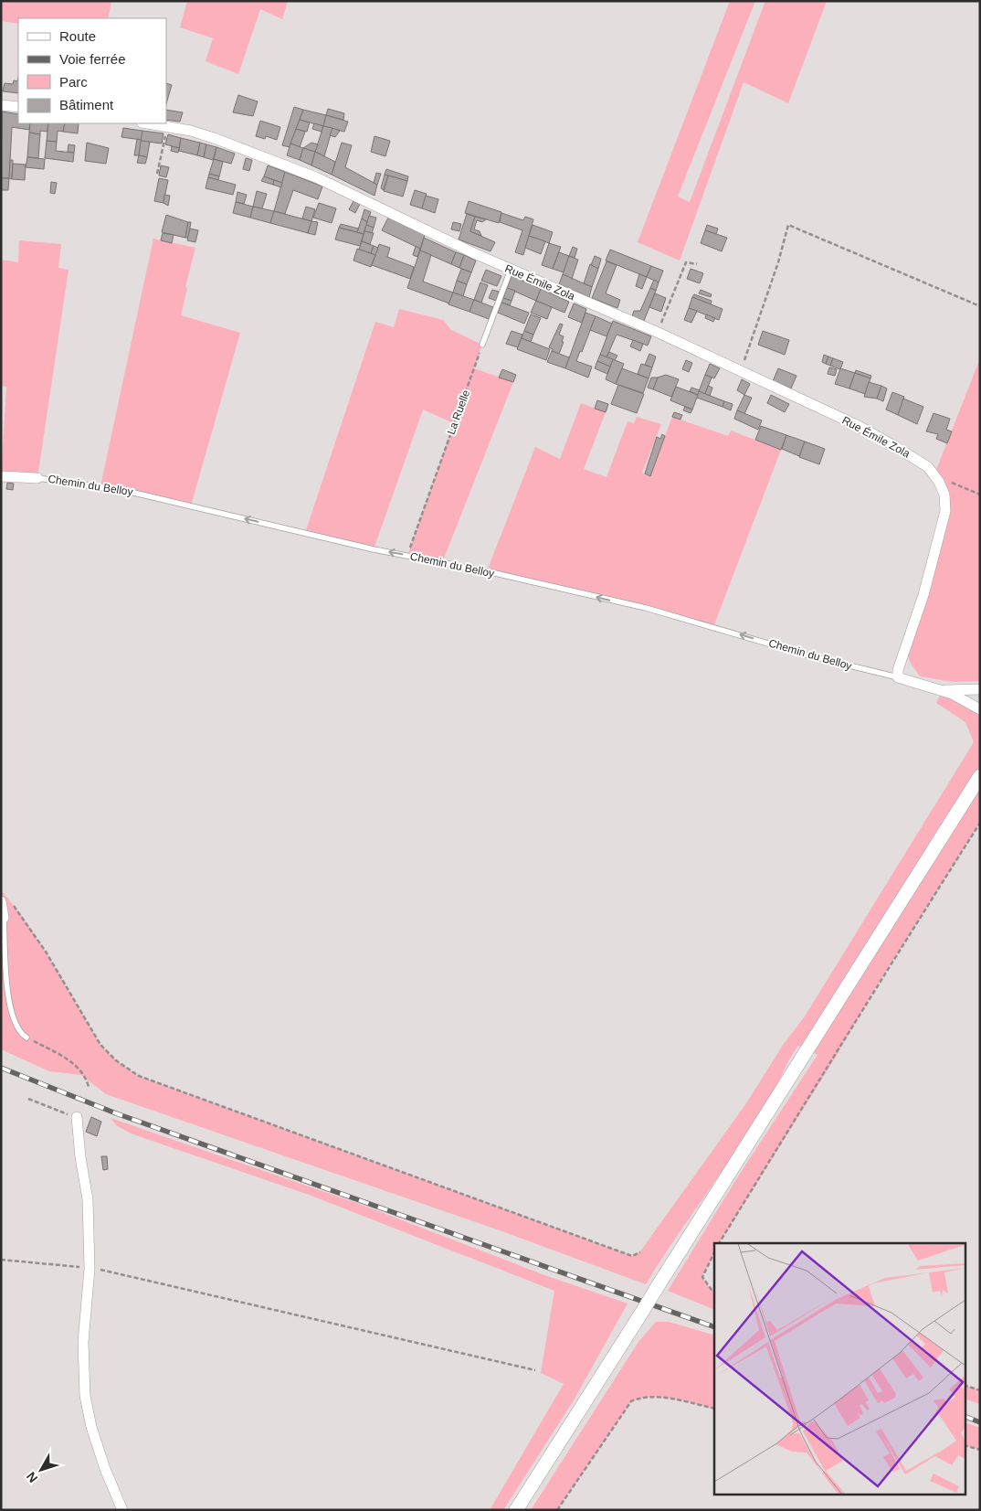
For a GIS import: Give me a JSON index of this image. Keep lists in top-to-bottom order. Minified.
{"streets":{"street":["Rue Émile Zola","Chemin du Belloy"],"path":["La Ruelle"]},"crossings":[["La Ruelle","Chemin du Belloy"]],"one_way":["Chemin du Belloy"],"legend":["Route","Voie ferrée","Parc","Bâtiment"],"north":"bottom left"}
